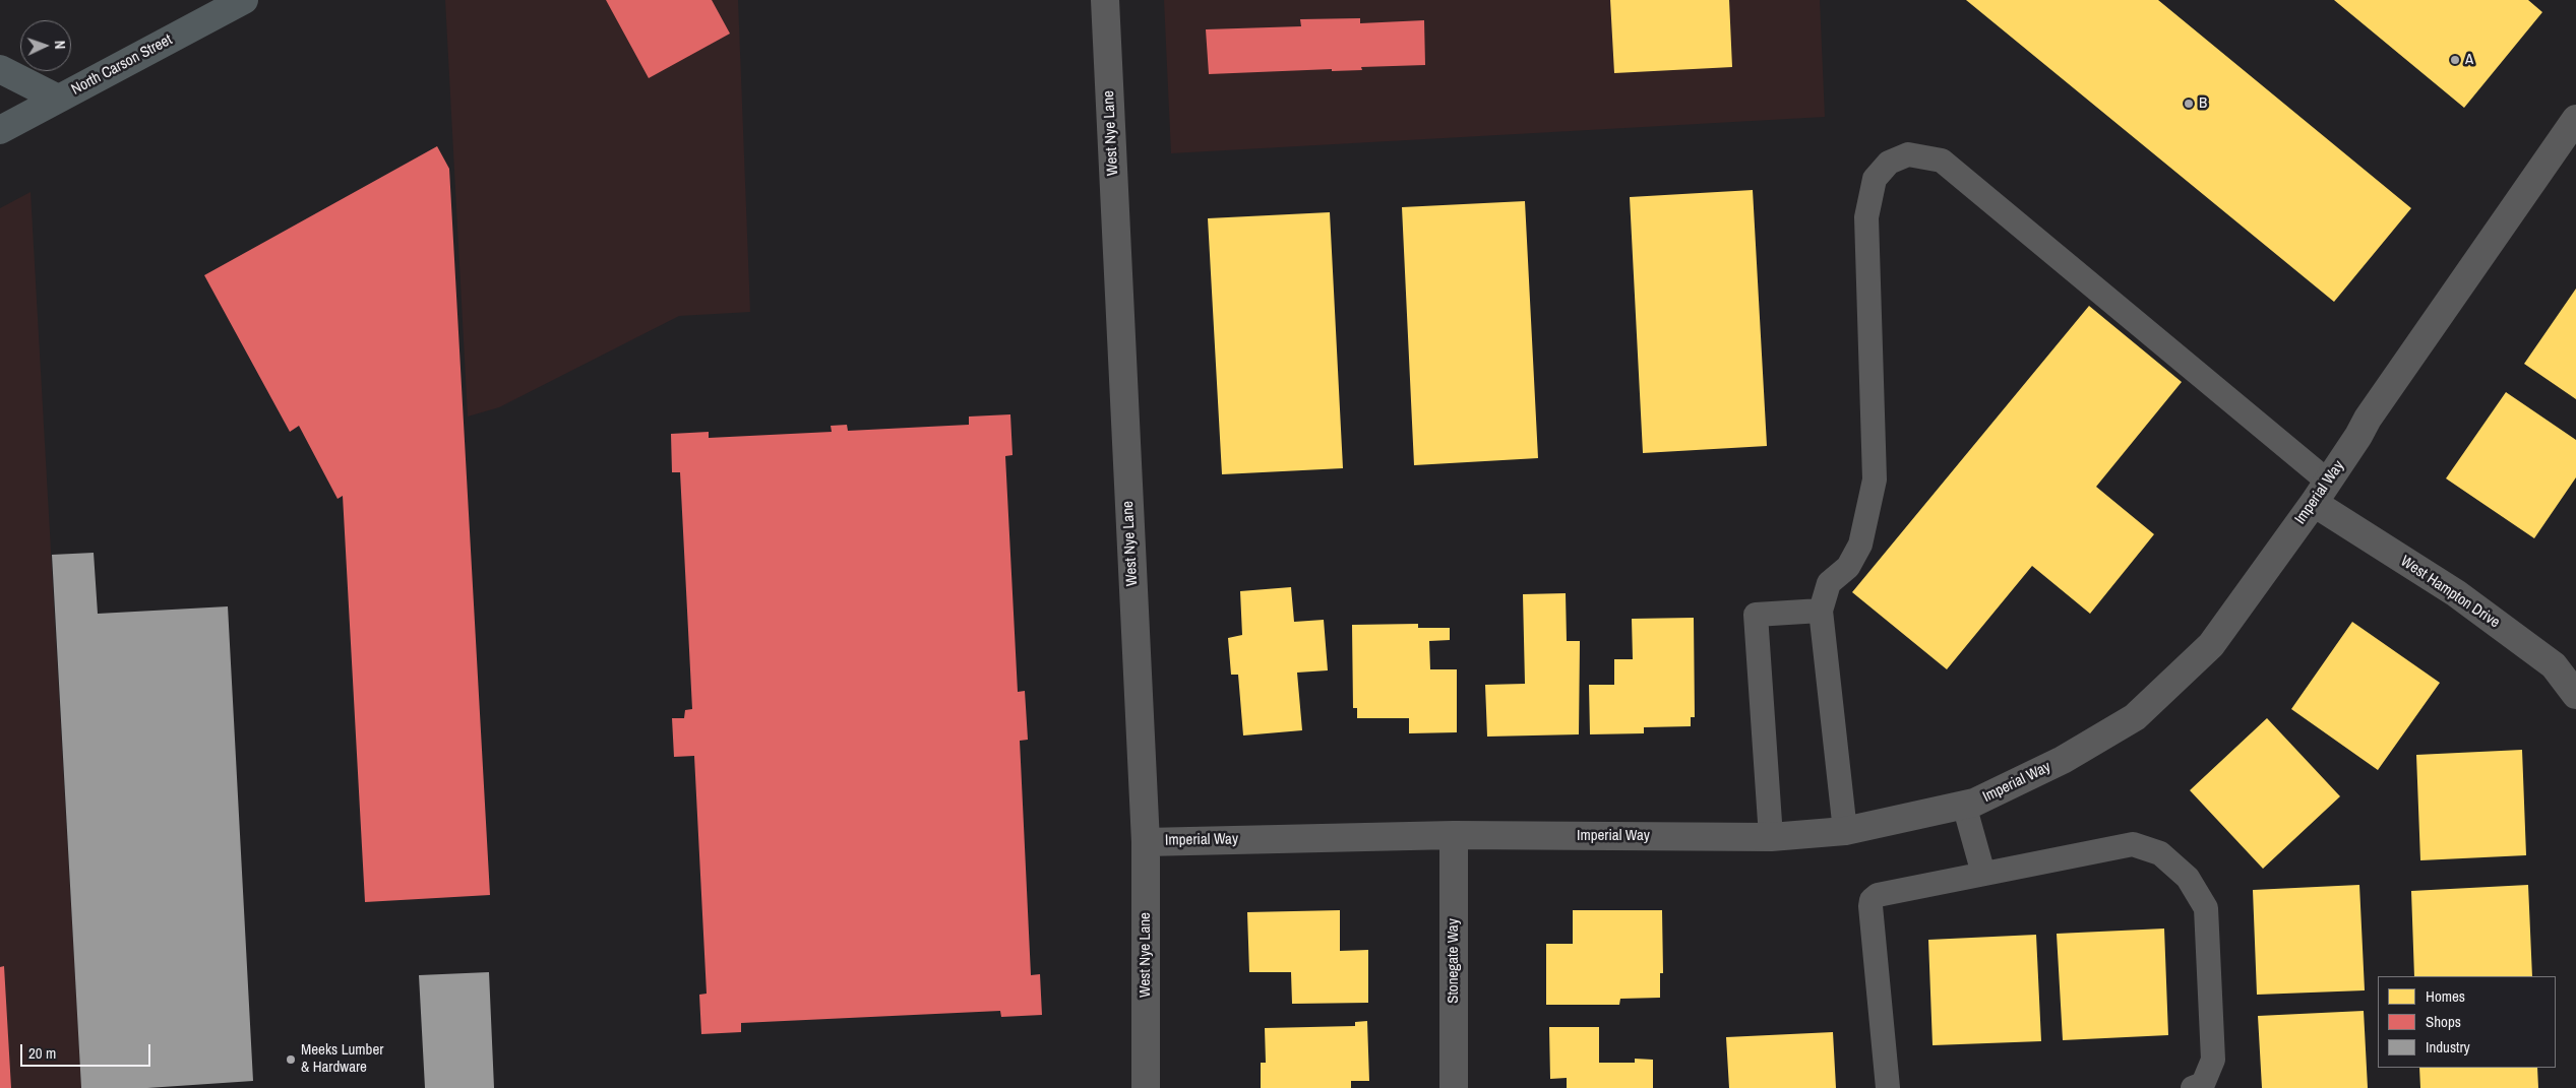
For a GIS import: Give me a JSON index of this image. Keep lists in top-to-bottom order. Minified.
{"streets":{"main road":["North Carson Street"],"street":["West Nye Lane","Imperial Way","West Hampton Drive","Stonegate Way"]},"crossings":[["West Nye Lane","Imperial Way"],["Imperial Way","West Hampton Drive"],["Imperial Way","Stonegate Way"]],"places":["A","B","Meeks Lumber & Hardware"],"legend":["Homes","Shops","Industry"],"scale_bar":"20 m","north":"right"}
